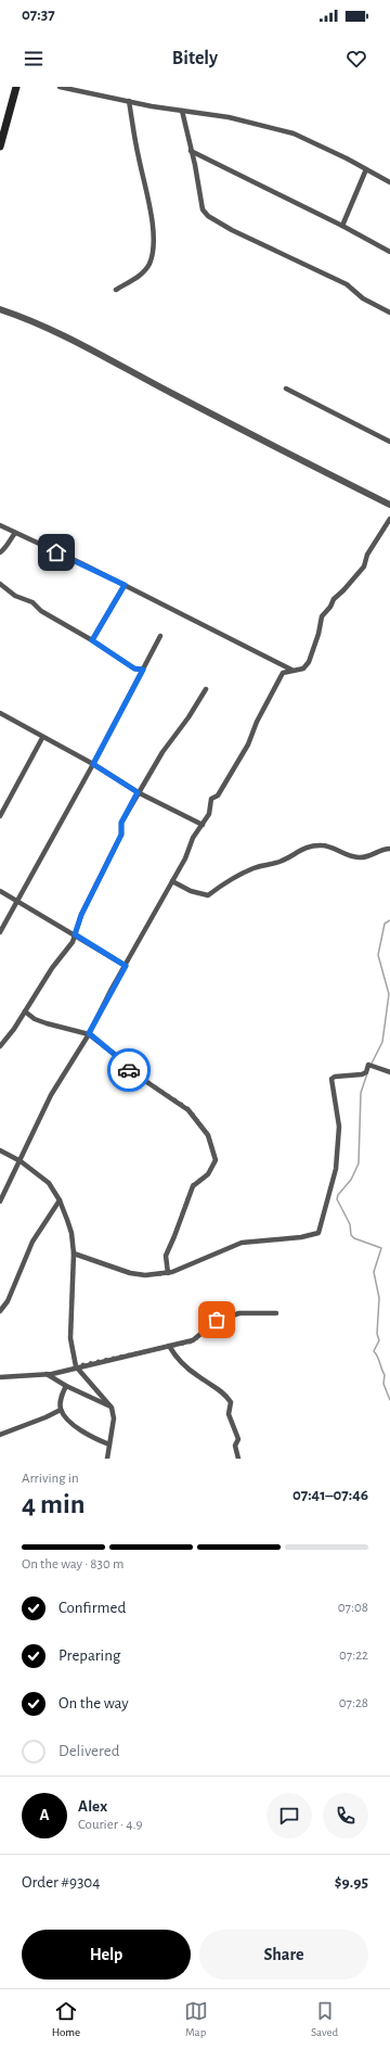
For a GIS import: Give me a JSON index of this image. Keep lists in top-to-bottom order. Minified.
{"page":{"status":"07:37","header":"Bitely","heading":["4 min","Arriving in","07:41–07:46"],"panel":["Alex","Courier · 4.9","Order #9304","$9.95"],"bar":"On the way · 830 m","list":[["Confirmed","07:08"],["Preparing","07:22"],["On the way","07:28"],"Delivered"],"round":"A","buttons":["Help","Share"],"tabs":["Home","Map","Saved"]}}
